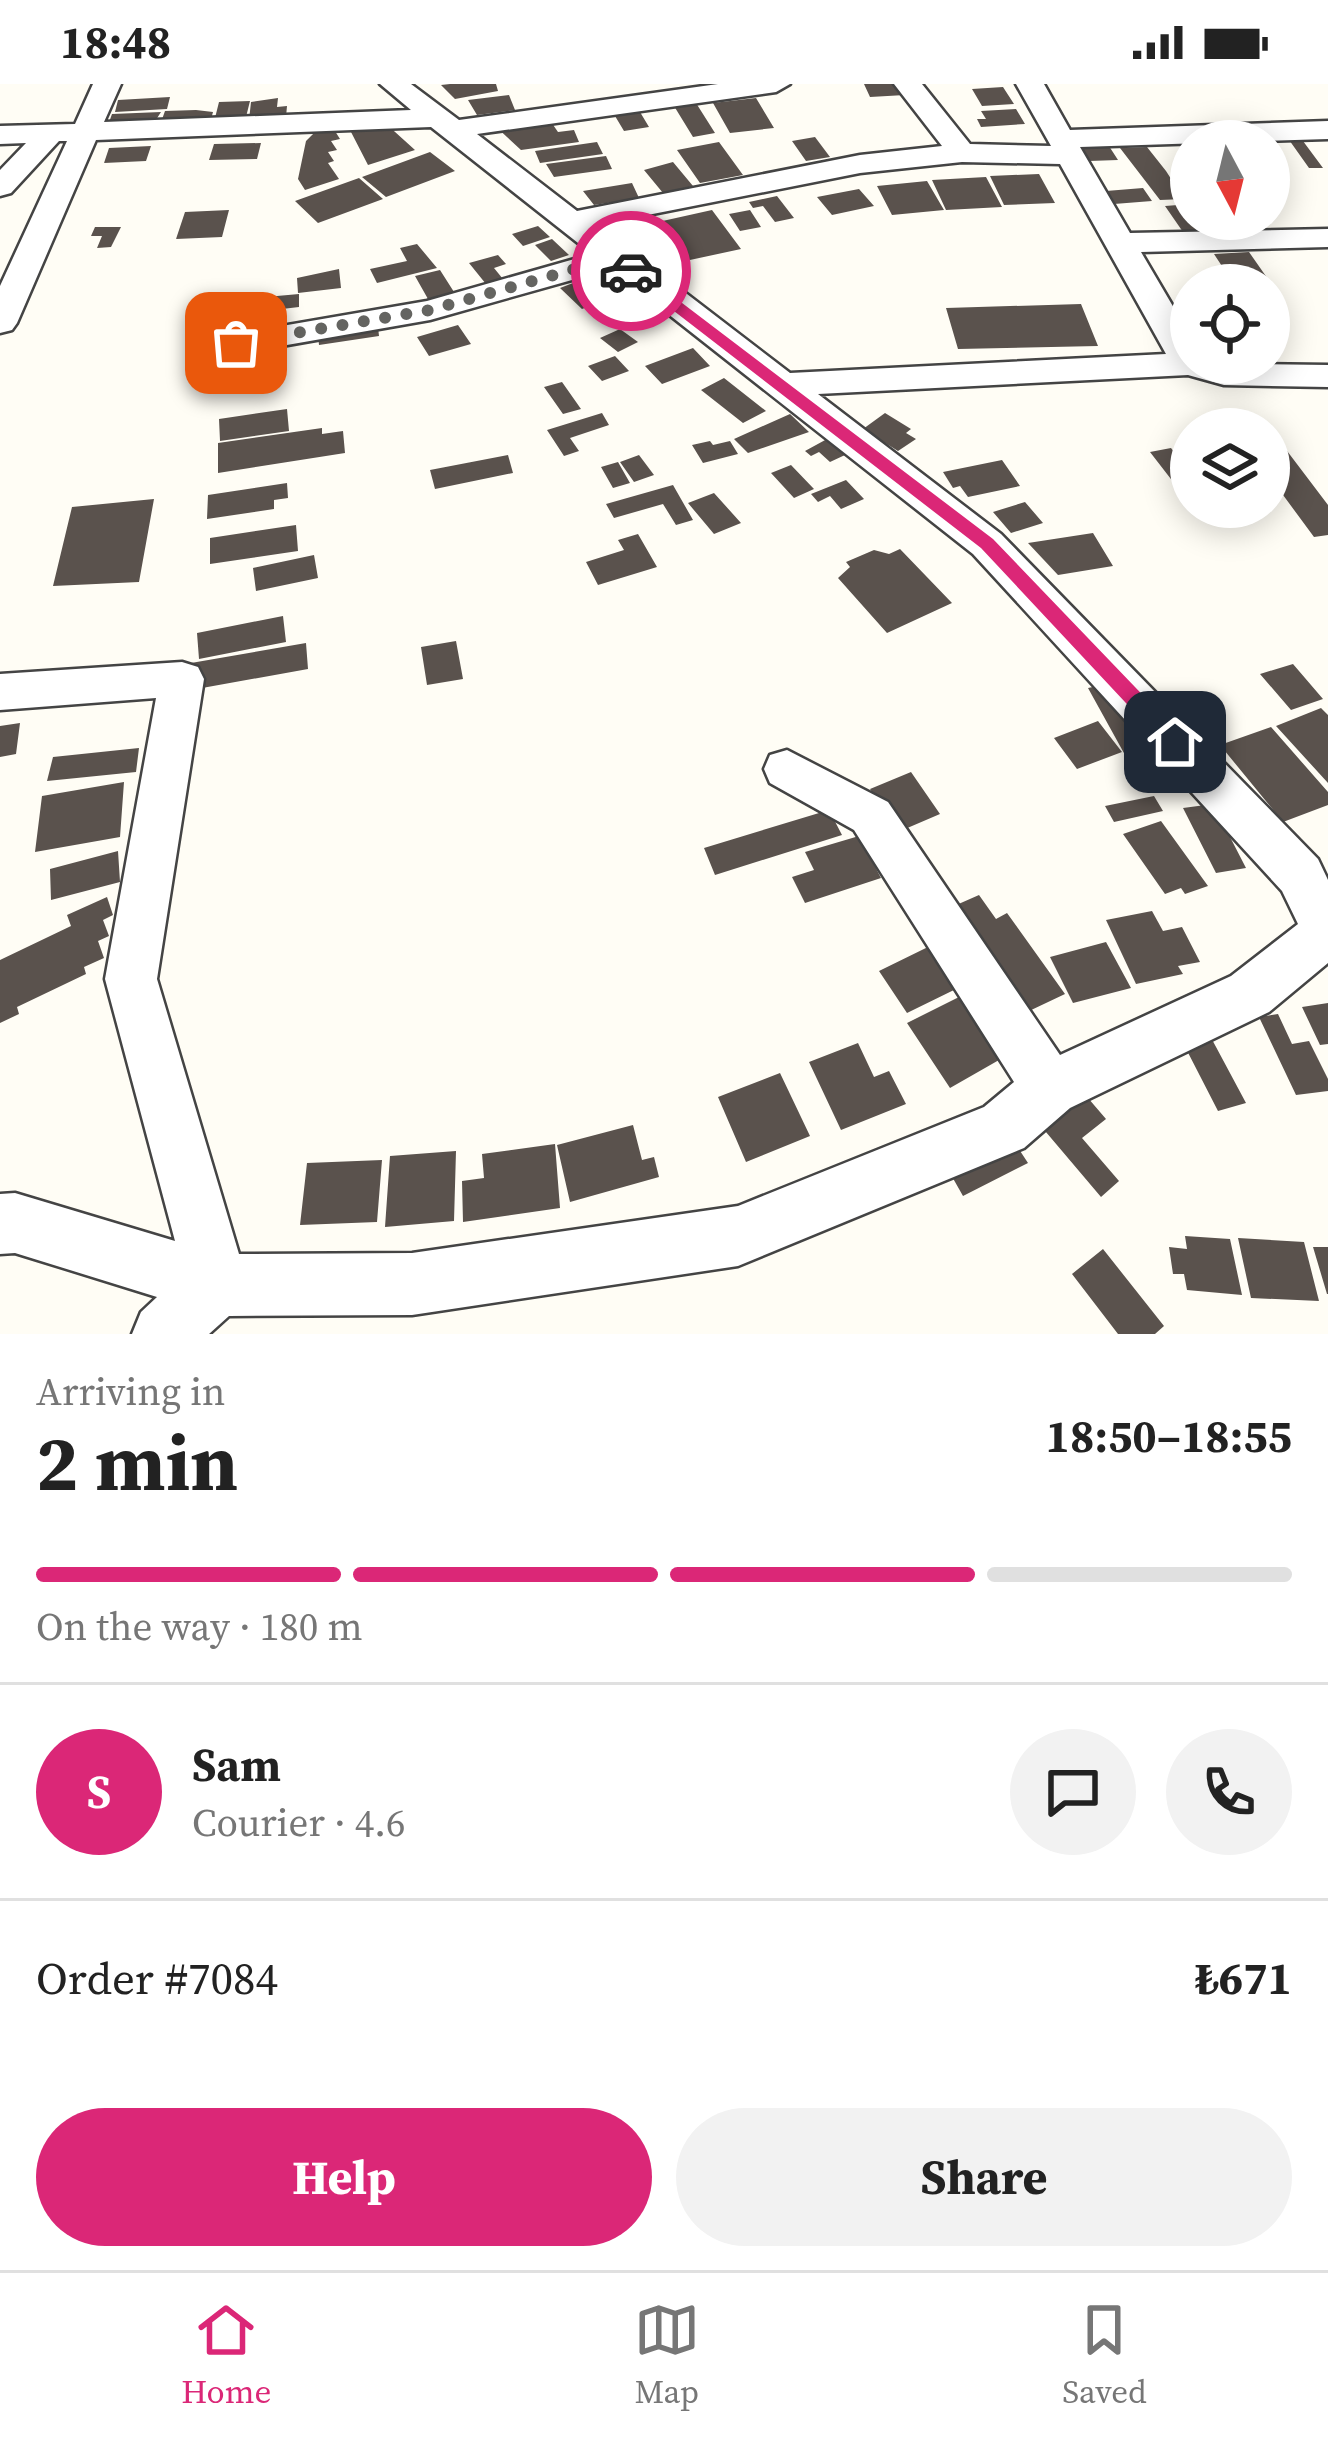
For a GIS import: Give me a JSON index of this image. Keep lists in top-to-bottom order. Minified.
{"north":"bottom","page":{"status":"18:48","heading":["2 min","Arriving in","18:50–18:55"],"panel":["Sam","Courier · 4.6","Order #7084","₺671"],"bar":"On the way · 180 m","round":"S","buttons":["Help","Share"],"tabs":["Home","Map","Saved"]}}
